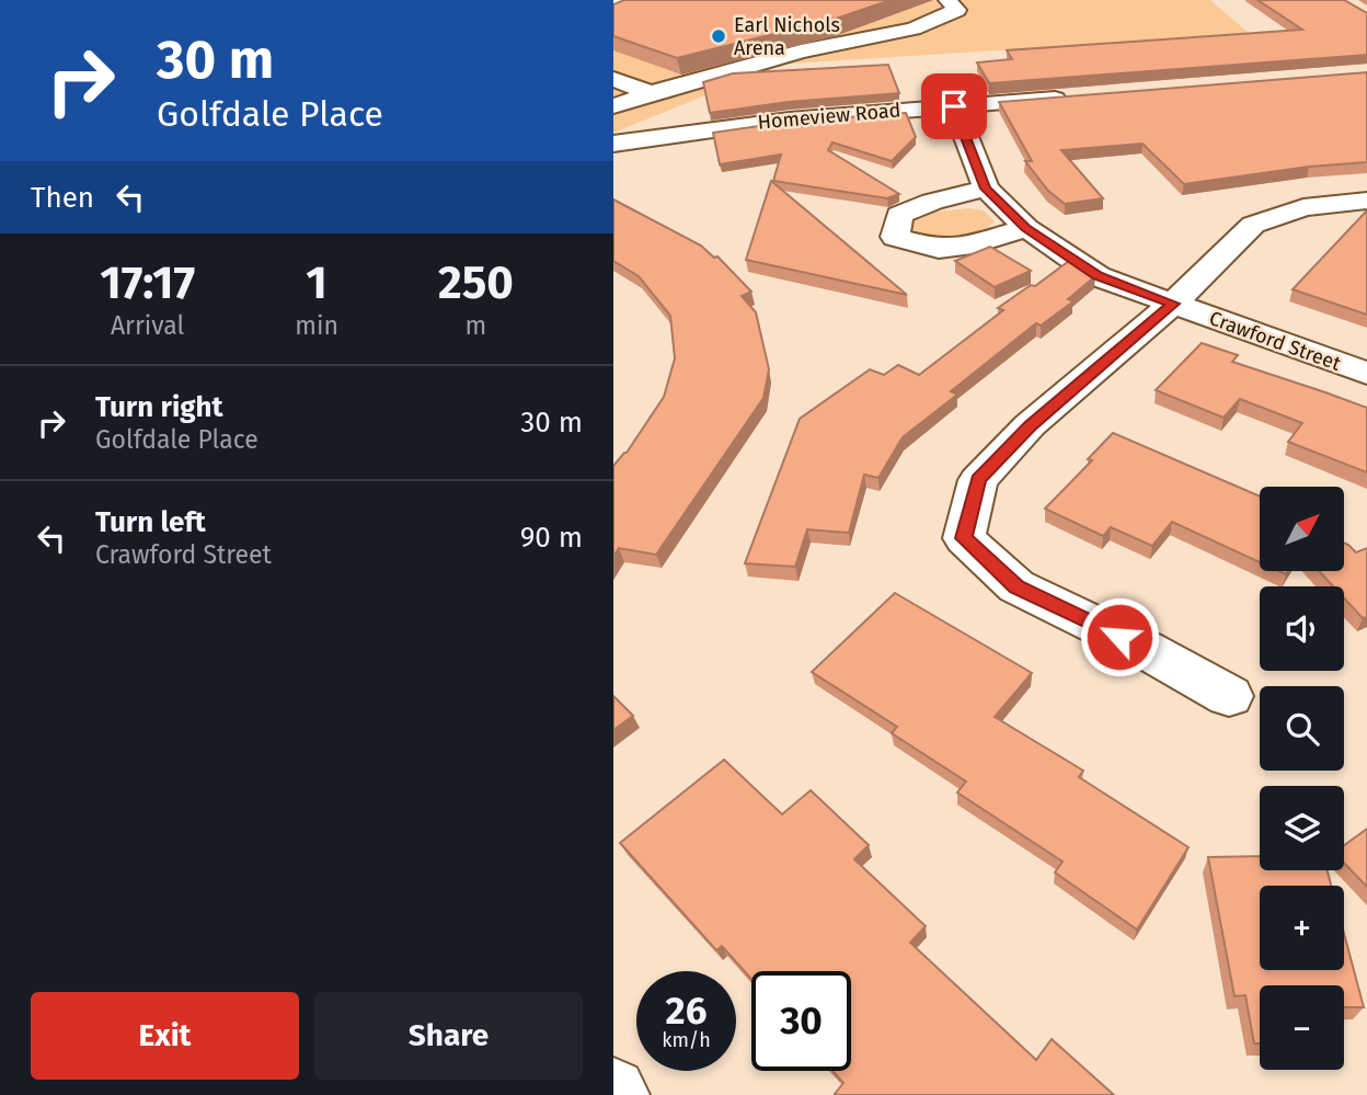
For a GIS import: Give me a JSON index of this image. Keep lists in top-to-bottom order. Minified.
{"streets":{"street":["Homeview Road","Crawford Street"]},"crossings":[["Homeview Road","Crawford Street"]],"places":["Earl Nichols Arena"],"north":"top right","page":{"turn":["30 m","Golfdale Place"],"then":"Then","eta":["17:17","Arrival","1","min","250","m"],"list":[{"name":"Turn right","note":"Golfdale Place","value":"30 m"},{"name":"Turn left","note":"Crawford Street","value":"90 m"}],"map_buttons":["+","−"],"speed":"26 km/h","limit":"30","buttons":["Exit","Share"]}}
